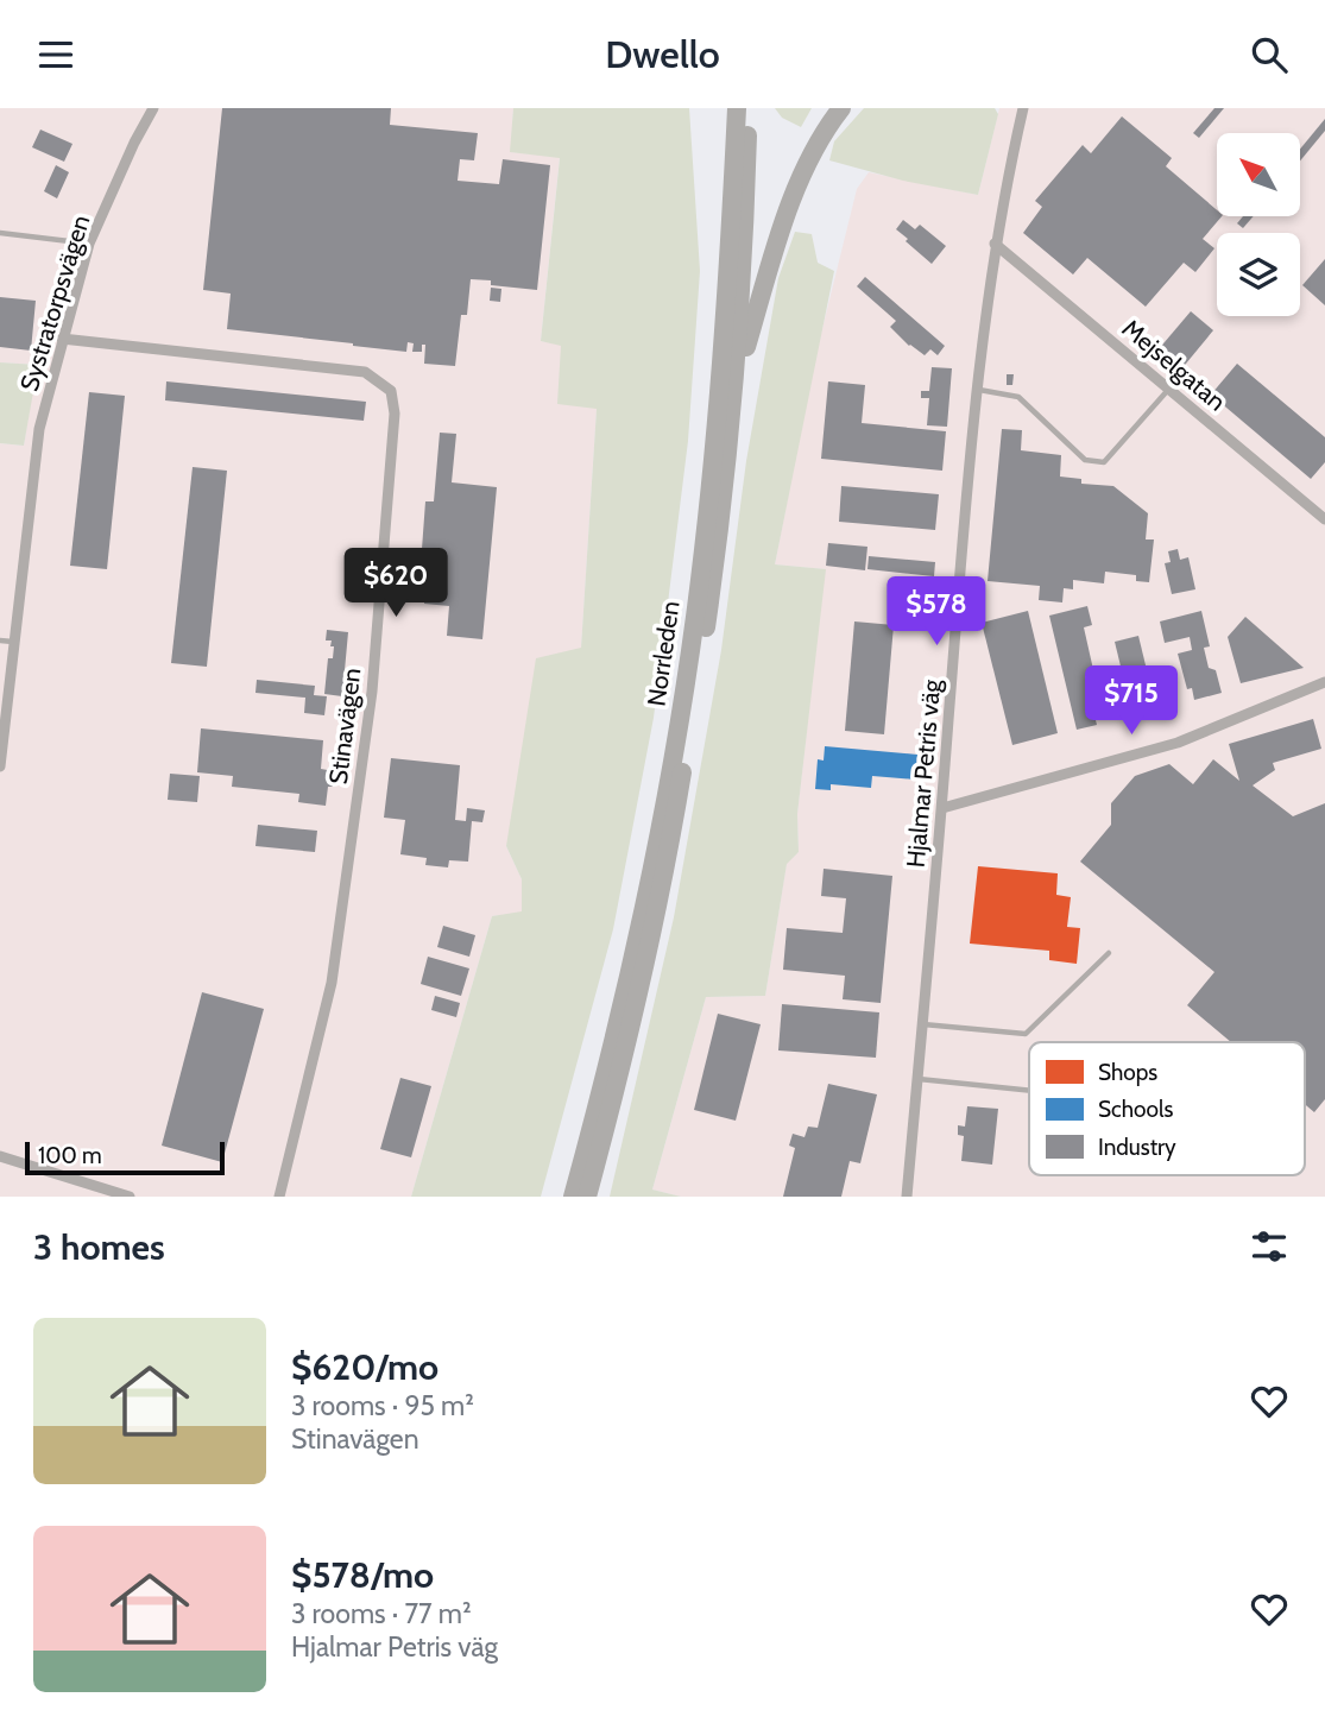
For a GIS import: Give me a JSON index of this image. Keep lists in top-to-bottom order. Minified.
{"streets":{"highway":["Norrleden"],"street":["Systratorpsvägen","Mejselgatan","Stinavägen","Hjalmar Petris väg"]},"crossings":[["Systratorpsvägen","Stinavägen"],["Mejselgatan","Hjalmar Petris väg"]],"legend":["Shops","Schools","Industry"],"scale_bar":"100 m","north":"top left","page":{"header":"Dwello","price":["$620","$578","$715"],"scale":"100 m","heading":"3 homes","list":[{"name":"$620/mo","note":"3 rooms · 95 m² · Stinavägen"},{"name":"$578/mo","note":"3 rooms · 77 m² · Hjalmar Petris väg"}]}}
